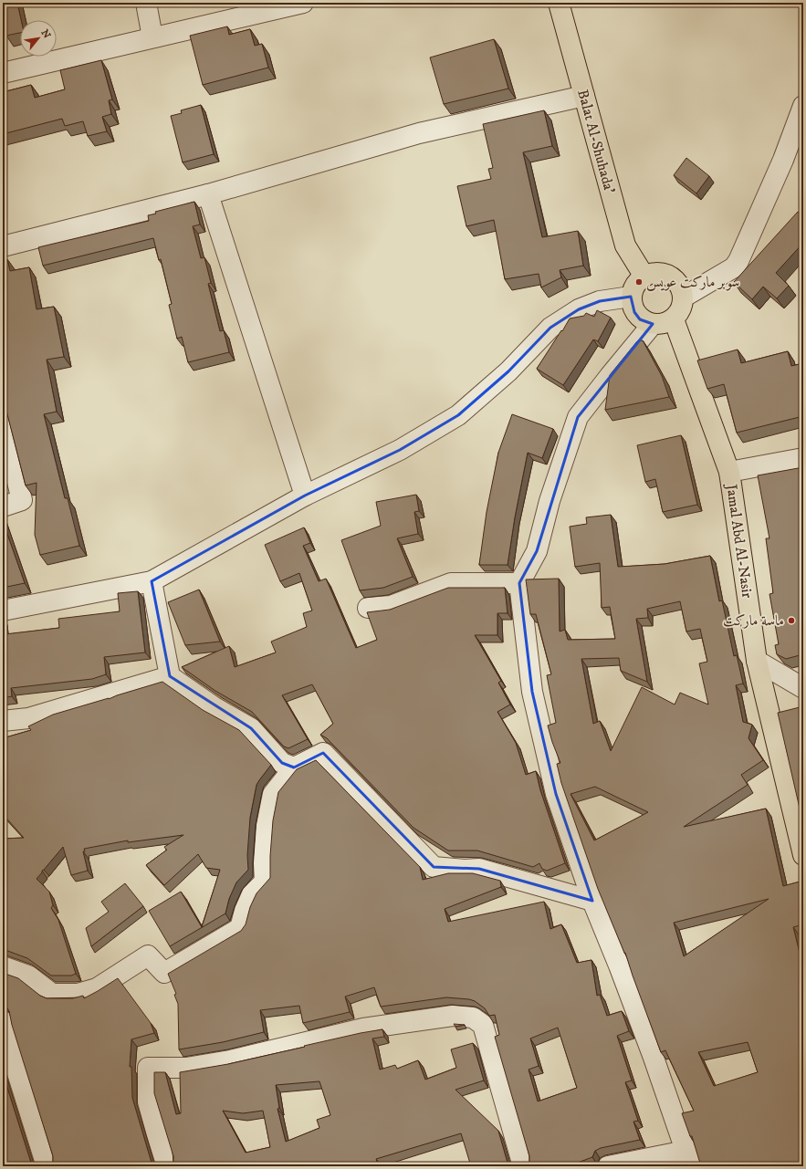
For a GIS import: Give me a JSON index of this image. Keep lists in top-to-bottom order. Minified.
{"streets":{"main road":["Balat Al-Shuhada'","Jamal Abd Al-Nasir"]},"crossings":[["Balat Al-Shuhada'","Jamal Abd Al-Nasir"]],"places":["سوبر ماركت عويس","ماسة ماركت"],"north":"top right"}
